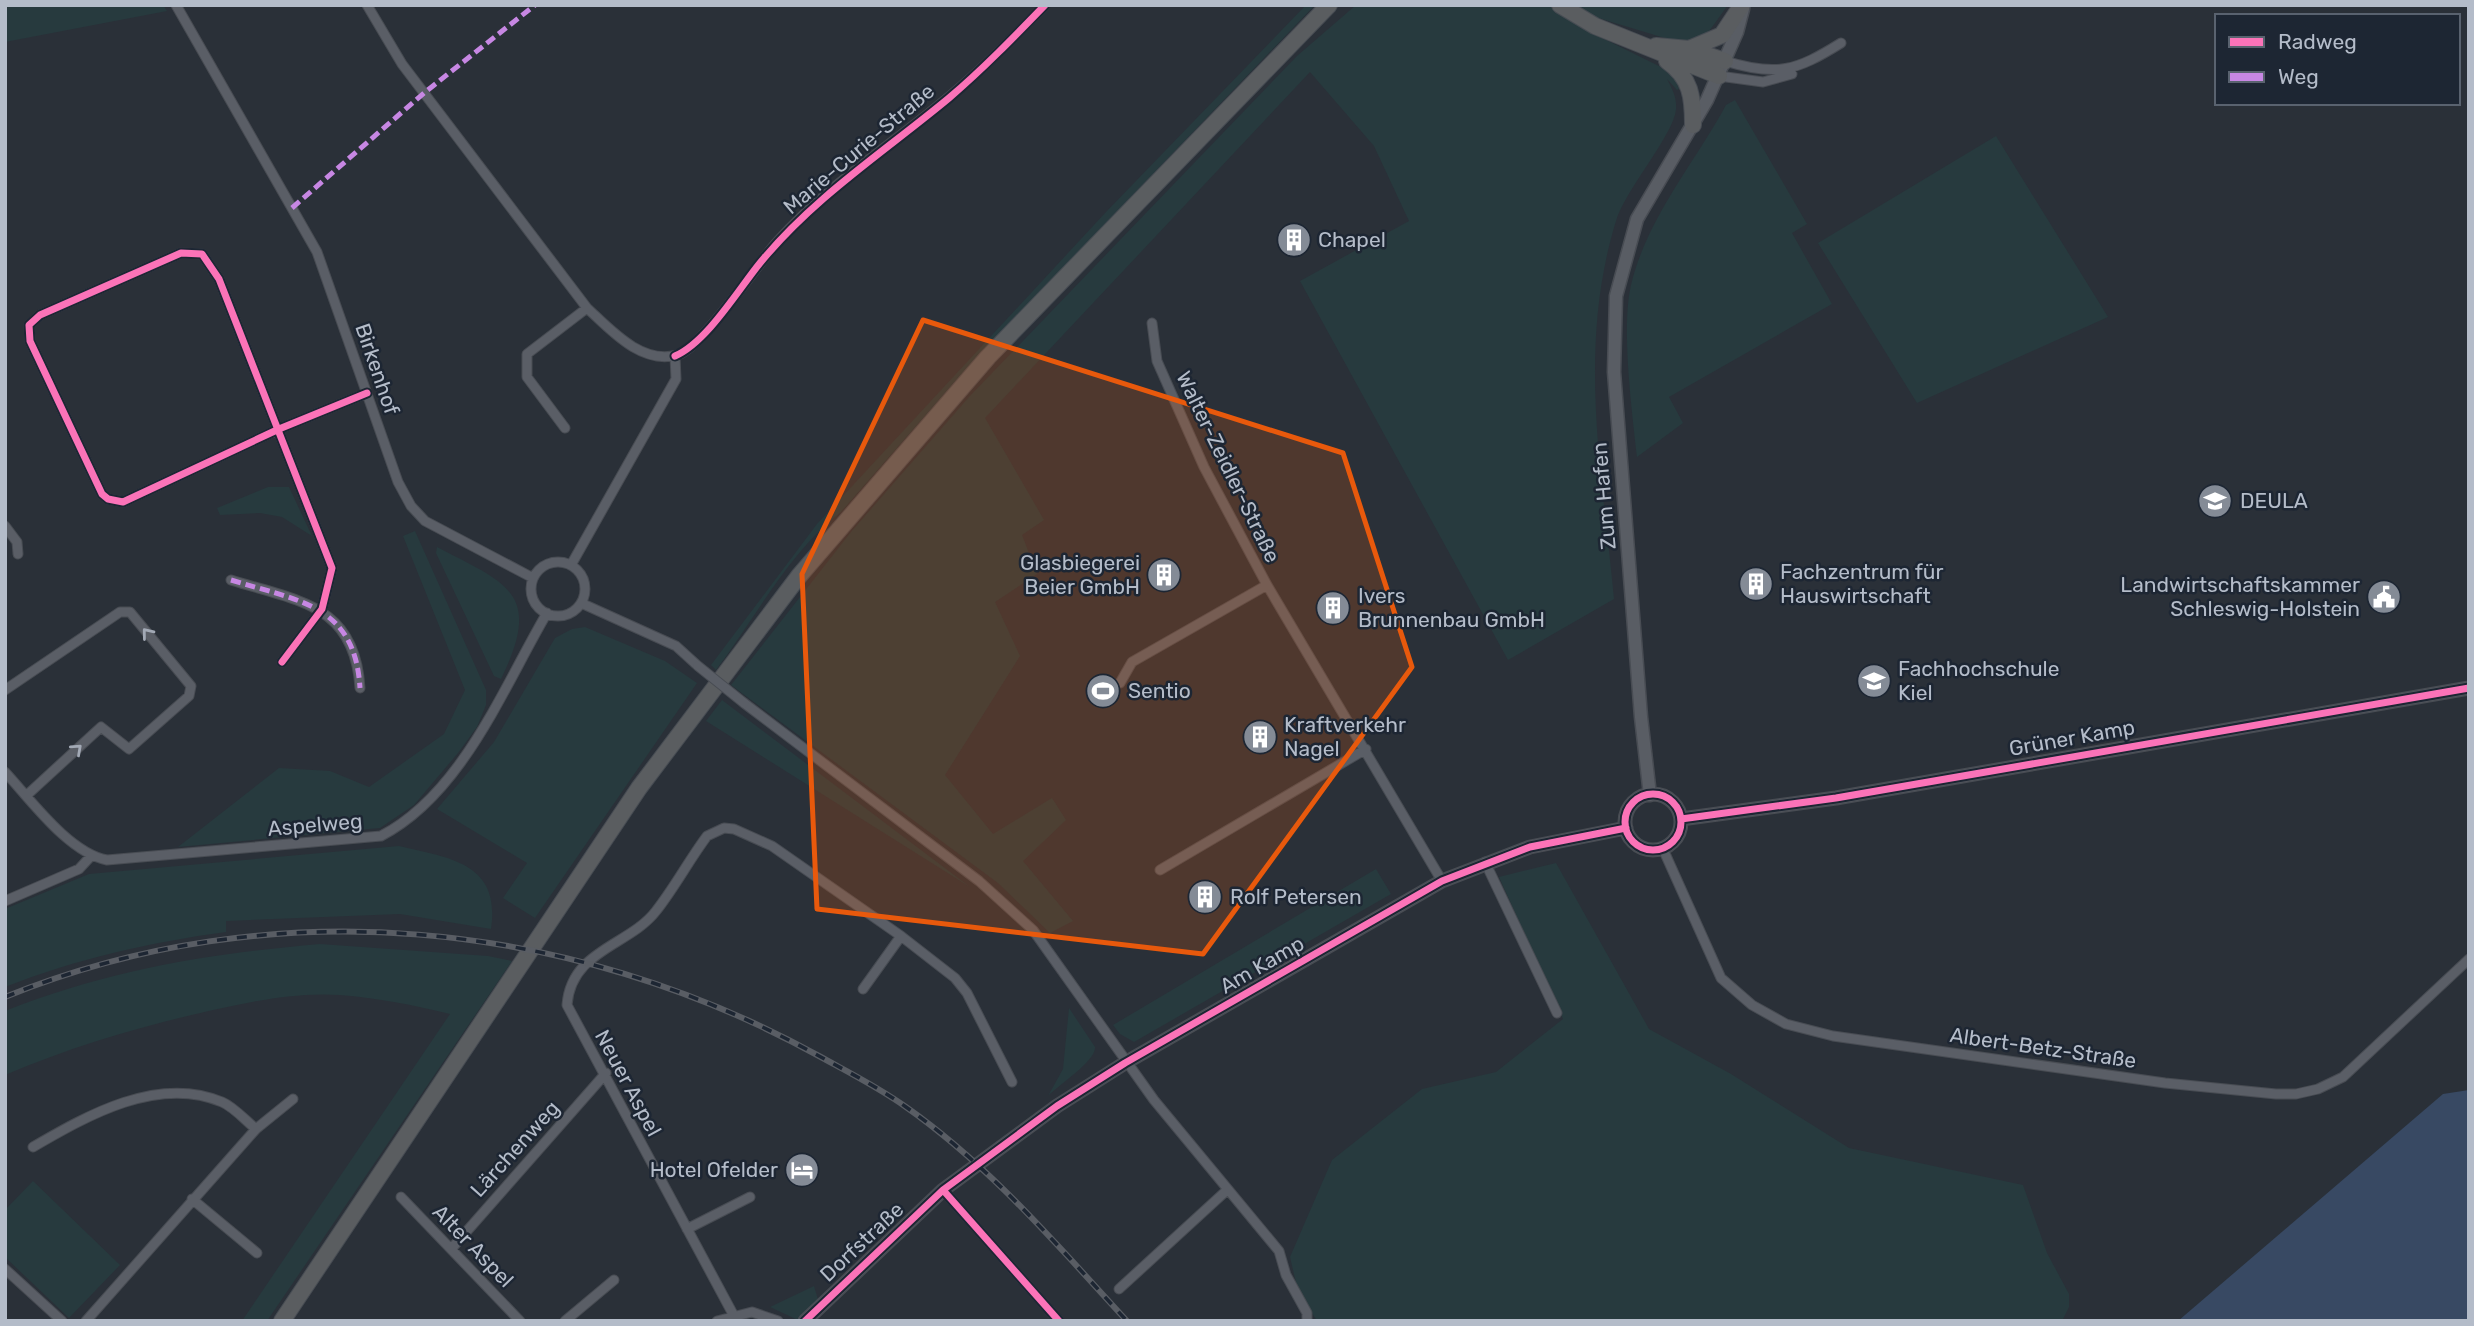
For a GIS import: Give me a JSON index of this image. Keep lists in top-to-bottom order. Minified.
{"streets":{"main road":["Zum Hafen","Grüner Kamp","Am Kamp","Dorfstraße"],"street":["Marie-Curie-Straße","Birkenhof","Walter-Zeidler-Straße","Aspelweg","Albert-Betz-Straße","Neuer Aspel","Lärchenweg","Alter Aspel"]},"crossings":[["Birkenhof","Aspelweg"],["Walter-Zeidler-Straße","Am Kamp"],["Zum Hafen","Grüner Kamp"],["Zum Hafen","Am Kamp"],["Zum Hafen","Albert-Betz-Straße"],["Grüner Kamp","Am Kamp"],["Grüner Kamp","Albert-Betz-Straße"],["Am Kamp","Albert-Betz-Straße"],["Am Kamp","Dorfstraße"],["Neuer Aspel","Lärchenweg"],["Lärchenweg","Alter Aspel"]],"places":{"building":["Chapel","Glasbiegerei Beier GmbH","Fachzentrum für Hauswirtschaft","Ivers Brunnenbau GmbH","Kraftverkehr Nagel","Rolf Petersen"],"school or university":["DEULA","Fachhochschule Kiel"],"public building":["Landwirtschaftskammer Schleswig-Holstein"],"sports":["Sentio"],"hotel":["Hotel Ofelder"]},"legend":["Radweg","Weg"]}
